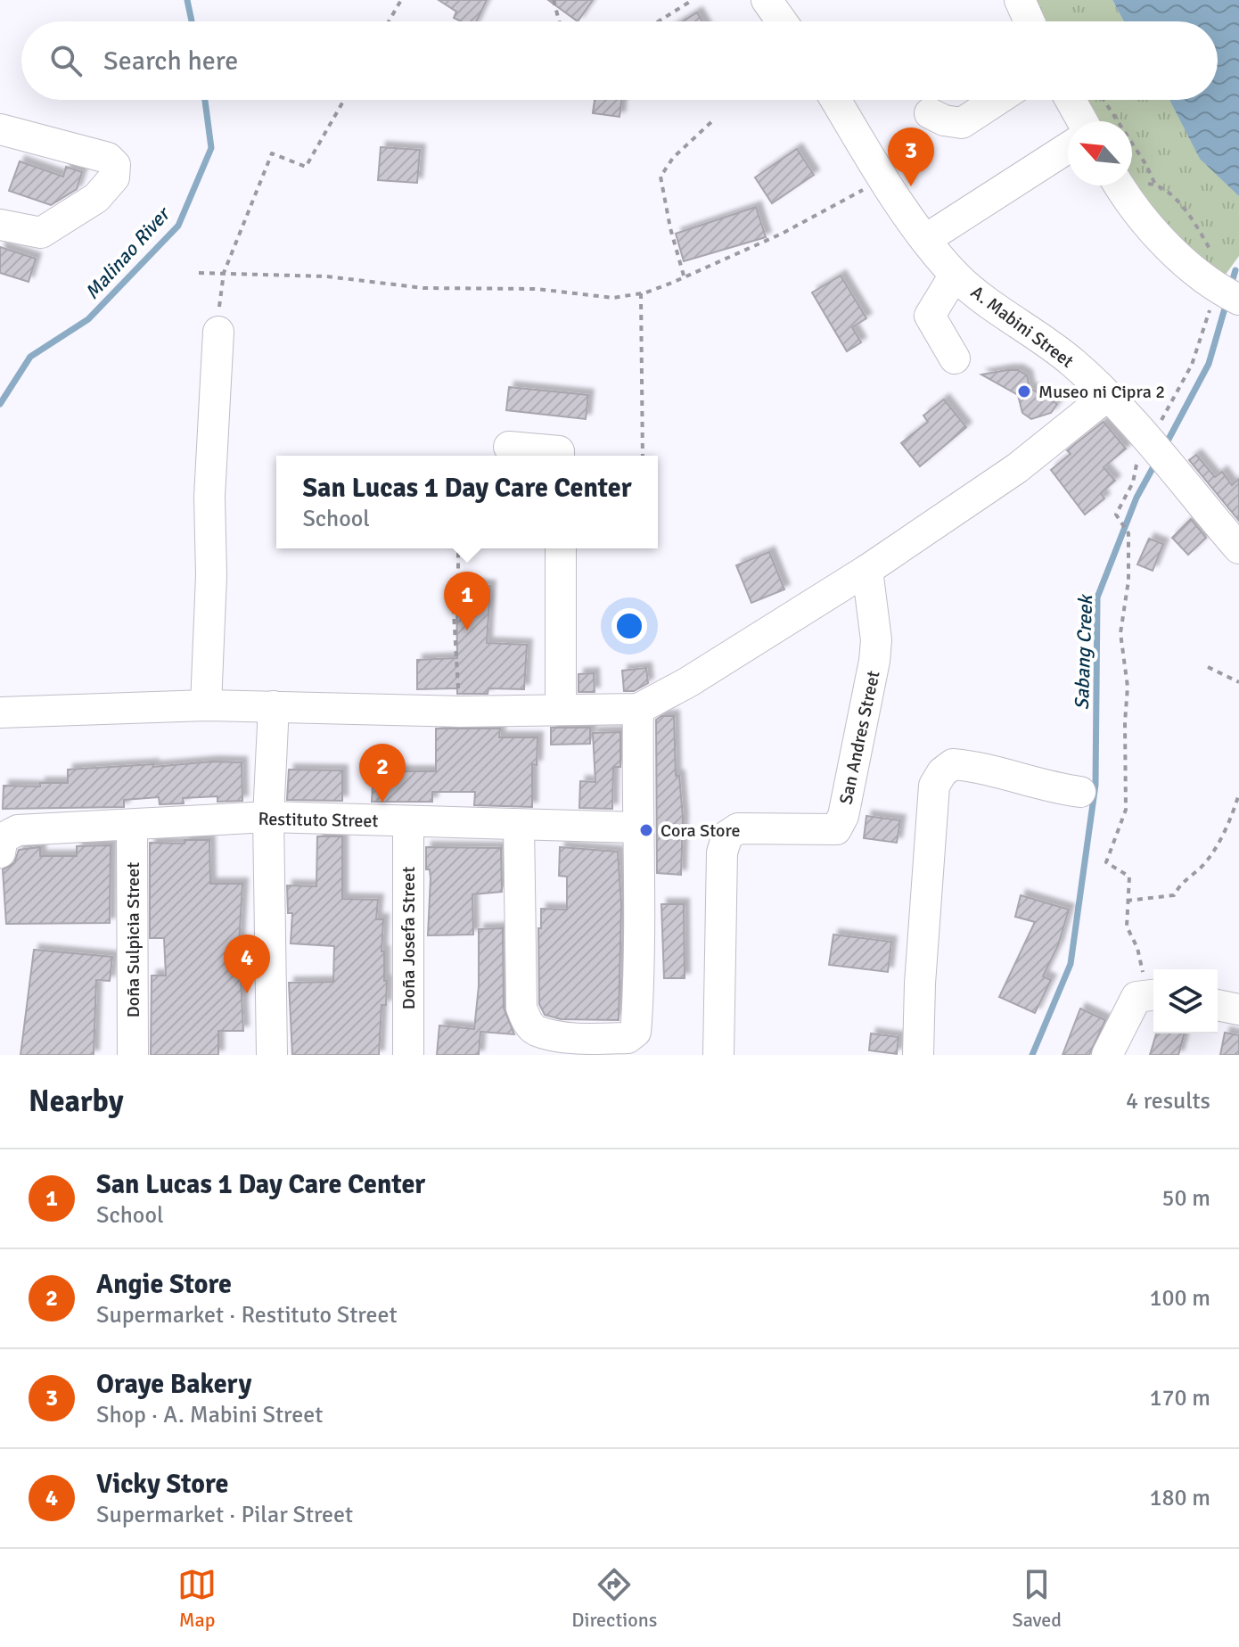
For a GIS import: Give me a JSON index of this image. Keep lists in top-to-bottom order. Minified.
{"streets":{"street":["A. Mabini Street","San Andres Street","Restituto Street","Doña Josefa Street","Doña Sulpicia Street"]},"crossings":[["Restituto Street","Doña Josefa Street"],["Restituto Street","Doña Sulpicia Street"]],"water":["Malinao River","Sabang Creek"],"places":["Museo ni Cipra 2","Cora Store"],"north":"top left","page":{"search":"Search here","pins":["3","1","2","4"],"popup":["San Lucas 1 Day Care Center","School"],"heading":["Nearby","4 results"],"list":[{"mark":"1","name":"San Lucas 1 Day Care Center","note":"School","value":"50 m"},{"mark":"2","name":"Angie Store","note":"Supermarket · Restituto Street","value":"100 m"},{"mark":"3","name":"Oraye Bakery","note":"Shop · A. Mabini Street","value":"170 m"},{"mark":"4","name":"Vicky Store","note":"Supermarket · Pilar Street","value":"180 m"}],"nav":["Map","Directions","Saved"]}}
